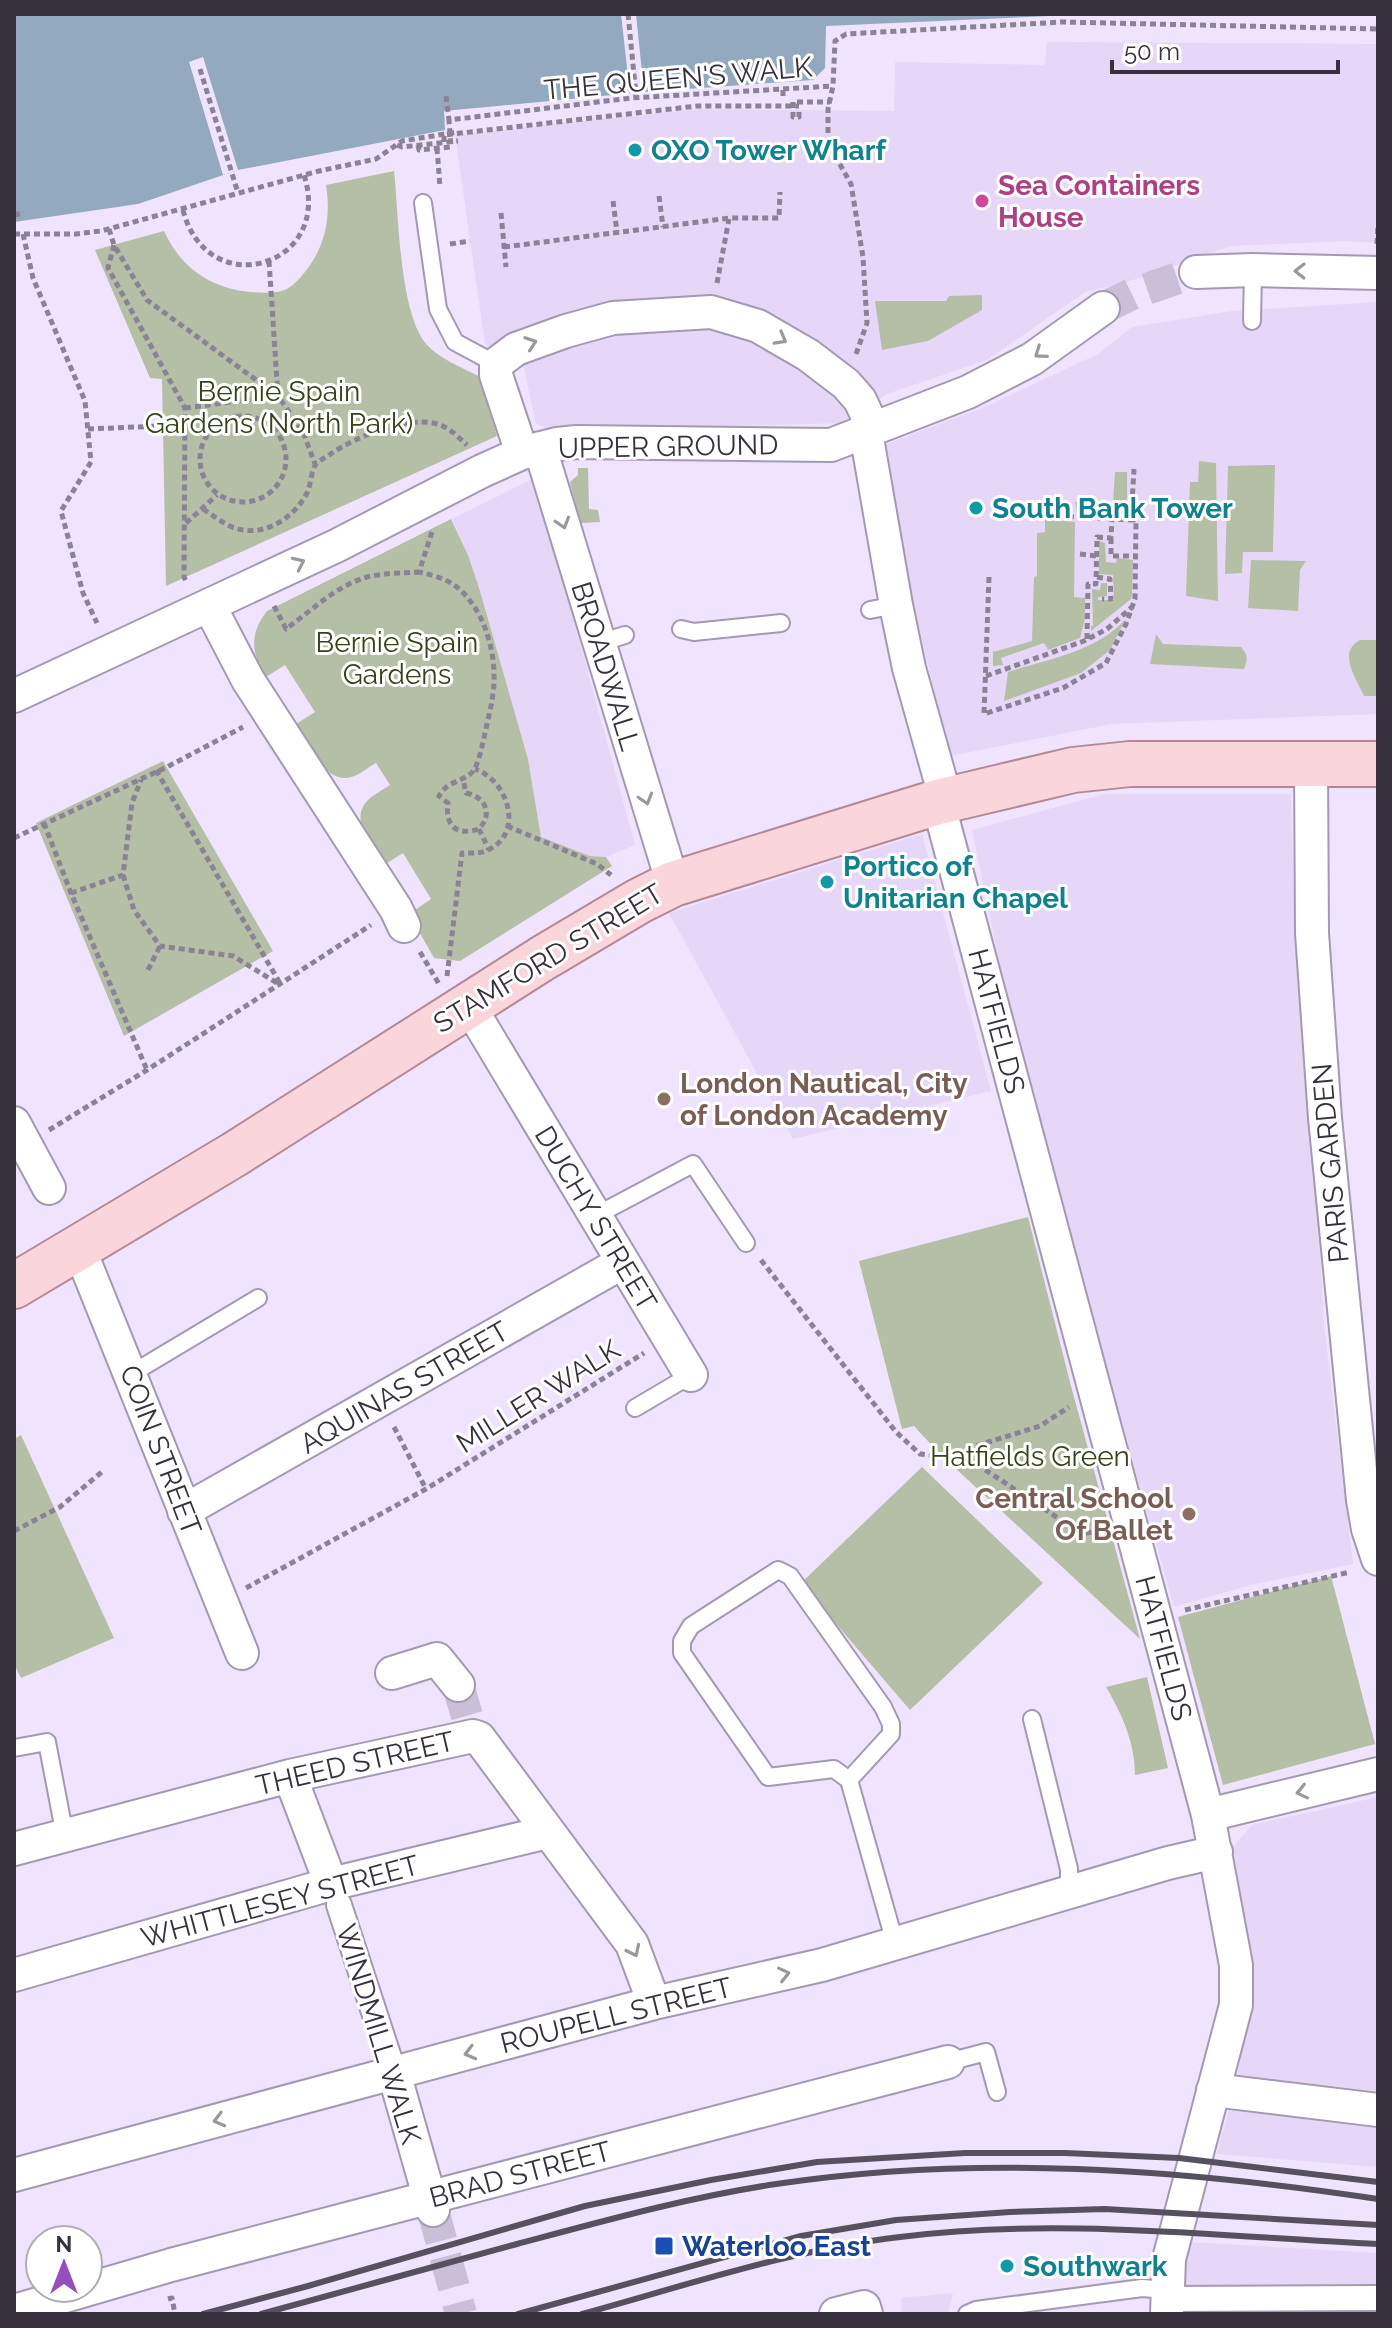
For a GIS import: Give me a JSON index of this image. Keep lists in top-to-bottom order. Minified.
{"streets":{"main road":["STAMFORD STREET"],"street":["UPPER GROUND","BROADWALL","HATFIELDS","PARIS GARDEN","DUCHY STREET","AQUINAS STREET","COIN STREET","THEED STREET","WHITTLESEY STREET","ROUPELL STREET","WINDMILL WALK","BRAD STREET"],"path":["THE QUEEN'S WALK","MILLER WALK"]},"crossings":[["UPPER GROUND","BROADWALL"],["UPPER GROUND","HATFIELDS"],["BROADWALL","STAMFORD STREET"],["STAMFORD STREET","HATFIELDS"],["STAMFORD STREET","PARIS GARDEN"],["STAMFORD STREET","DUCHY STREET"],["STAMFORD STREET","COIN STREET"],["HATFIELDS","ROUPELL STREET"],["DUCHY STREET","AQUINAS STREET"],["DUCHY STREET","MILLER WALK"],["AQUINAS STREET","COIN STREET"],["MILLER WALK","COIN STREET"],["THEED STREET","WHITTLESEY STREET"],["THEED STREET","ROUPELL STREET"],["THEED STREET","WINDMILL WALK"],["WHITTLESEY STREET","WINDMILL WALK"],["ROUPELL STREET","WINDMILL WALK"],["WINDMILL WALK","BRAD STREET"]],"one_way":["BROADWALL"],"parks":["Bernie Spain Gardens (North Park)","Bernie Spain Gardens","Hatfields Green"],"places":{"other":["OXO Tower Wharf","Sea Containers House","South Bank Tower","Portico of Unitarian Chapel","London Nautical, City of London Academy","Central School Of Ballet","Southwark"],"transit":["Waterloo East"]},"scale_bar":"50 m","north":"top"}
